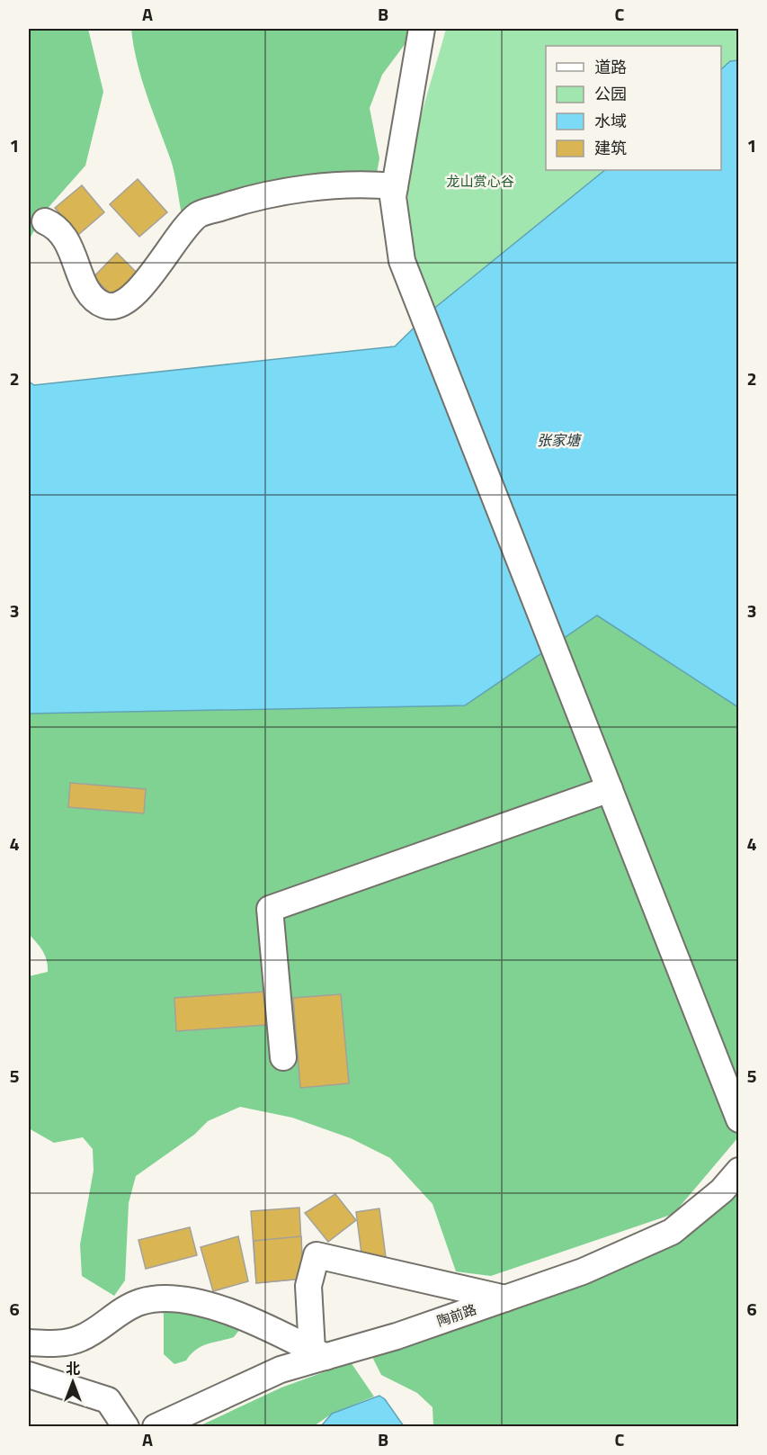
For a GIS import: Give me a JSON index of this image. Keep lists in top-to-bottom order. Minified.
{"streets":{"street":["陶前路"]},"water":["张家塘"],"parks":["龙山赏心谷"],"legend":["道路","公园","水域","建筑"],"north":"top","grid":{"columns":["A","B","C"],"rows":["1","2","3","4","5","6"]}}
